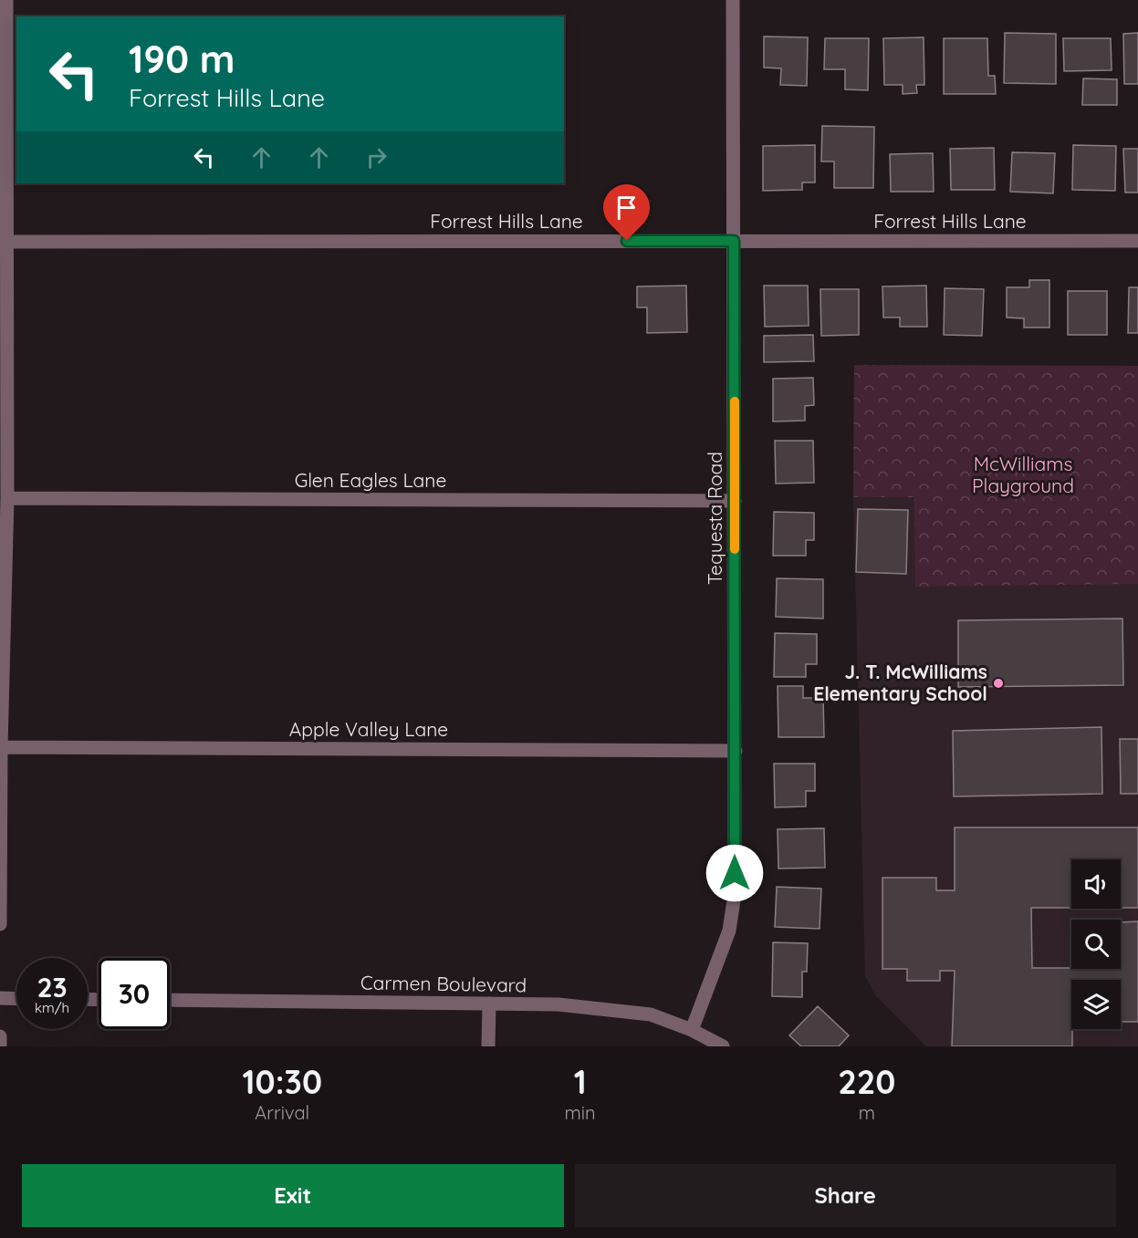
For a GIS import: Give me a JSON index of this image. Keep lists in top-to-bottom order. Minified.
{"streets":{"street":["Forrest Hills Lane","Glen Eagles Lane","Tequesta Road","Apple Valley Lane","Carmen Boulevard"]},"crossings":[["Forrest Hills Lane","Tequesta Road"],["Glen Eagles Lane","Tequesta Road"],["Tequesta Road","Apple Valley Lane"],["Tequesta Road","Carmen Boulevard"]],"parks":["McWilliams Playground"],"places":["J. T. McWilliams Elementary School"],"page":{"turn":["190 m","Forrest Hills Lane"],"speed":"23 km/h","limit":"30","eta":["10:30","Arrival","1","min","220","m"],"buttons":["Exit","Share"]}}
